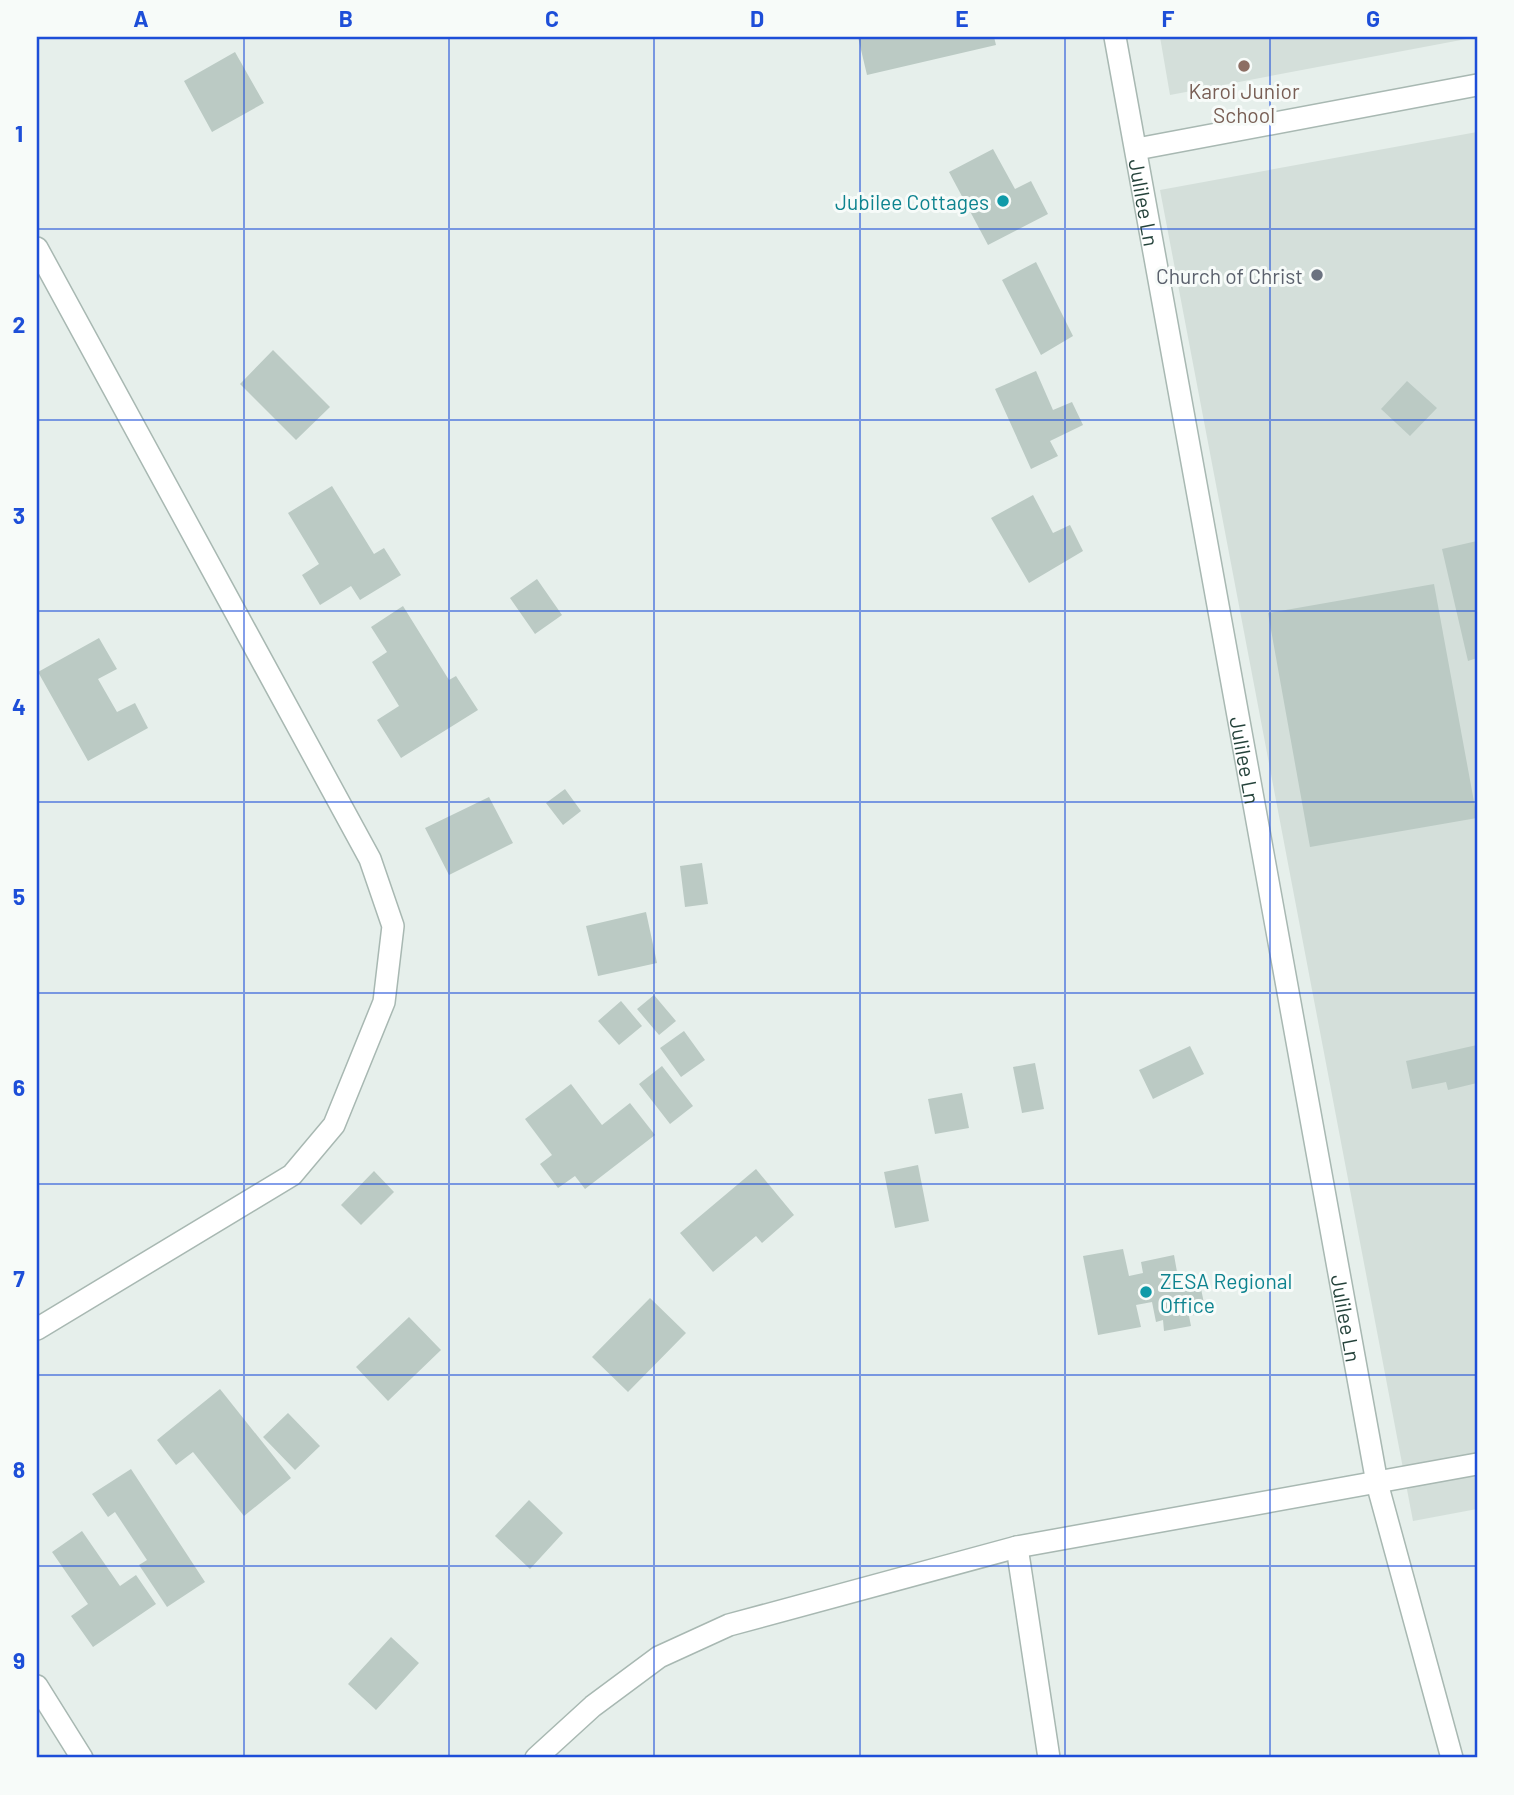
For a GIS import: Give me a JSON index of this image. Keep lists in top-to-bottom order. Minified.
{"streets":{"street":["Julilee Ln"]},"places":["Karoi Junior School","Jubilee Cottages","Church of Christ","ZESA Regional Office"],"grid":{"columns":["A","B","C","D","E","F","G"],"rows":["1","2","3","4","5","6","7","8","9"]}}
